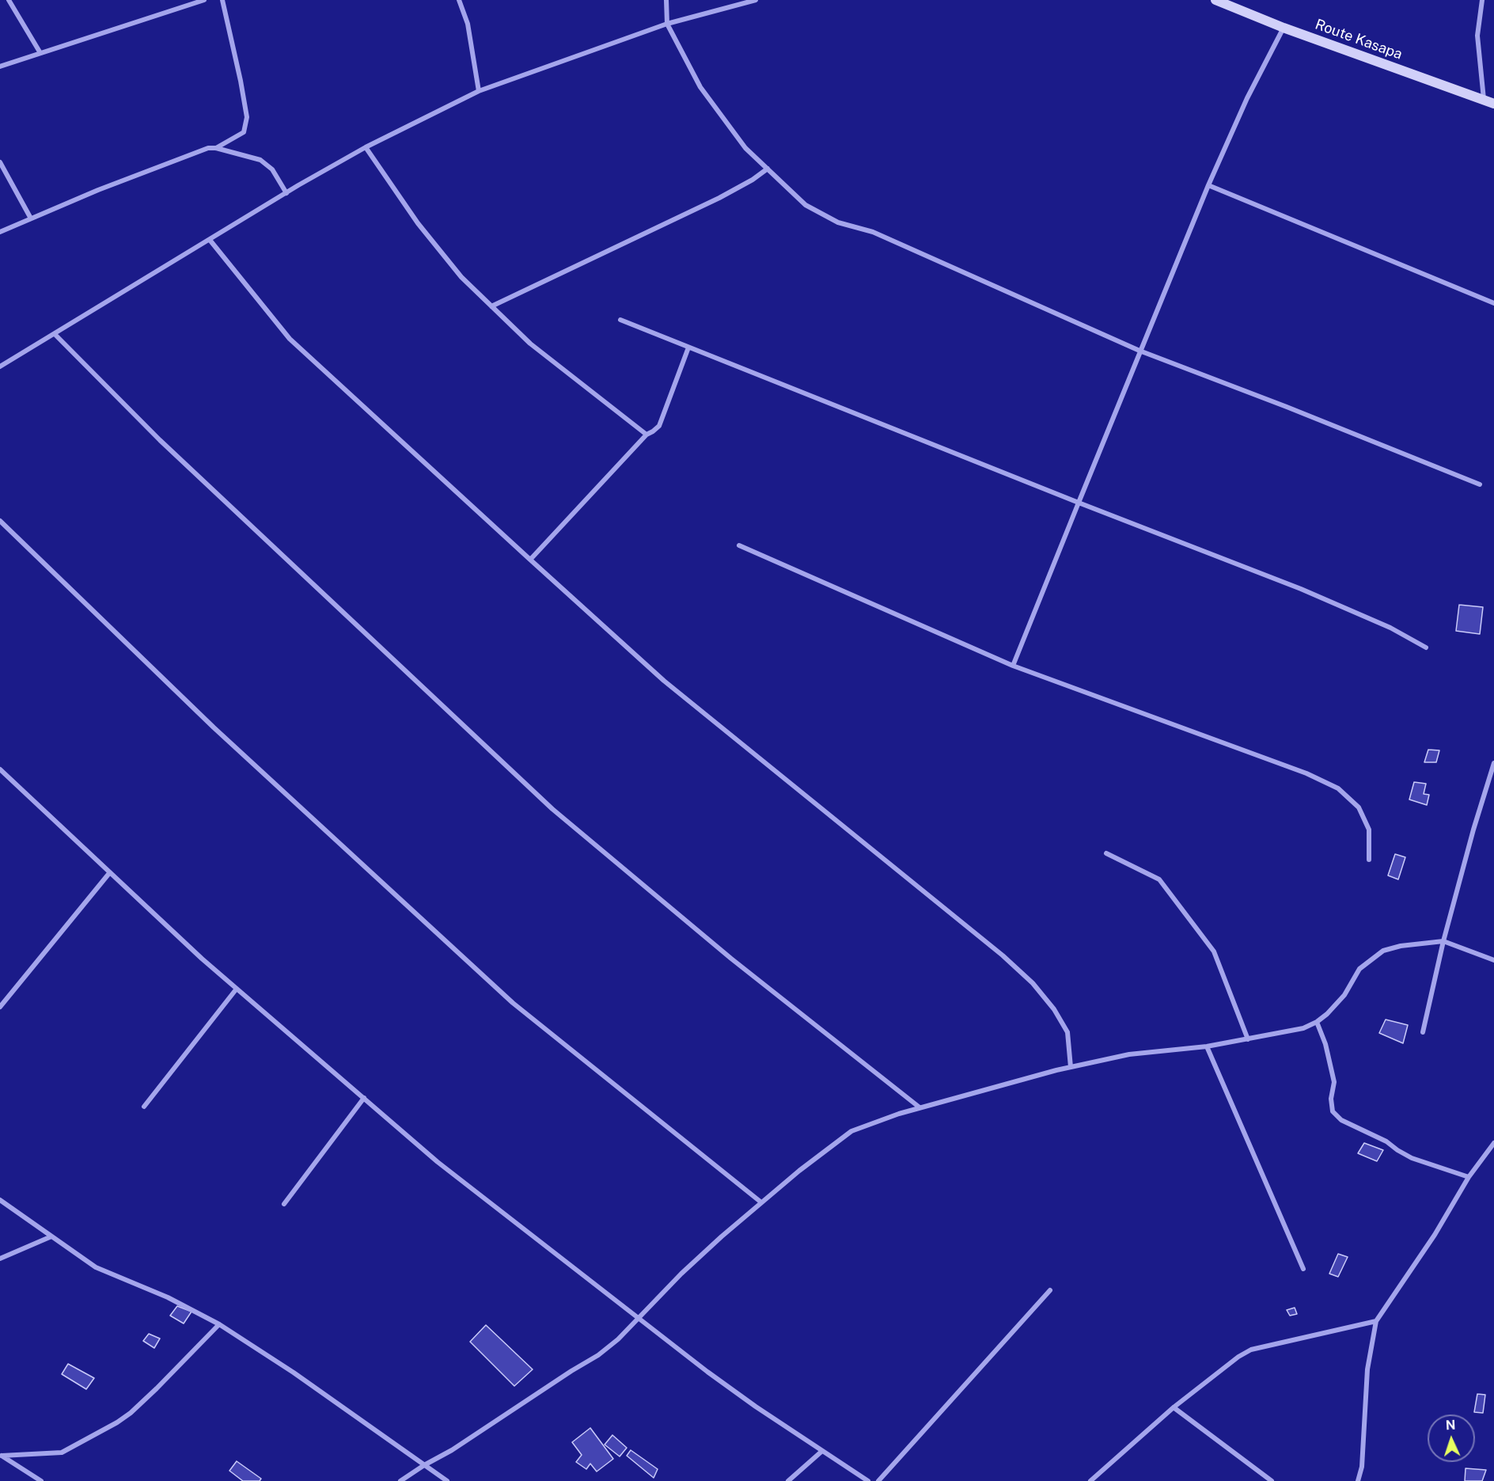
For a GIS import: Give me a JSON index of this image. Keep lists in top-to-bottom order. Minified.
{"streets":{"main road":["Route Kasapa"]},"north":"top"}
